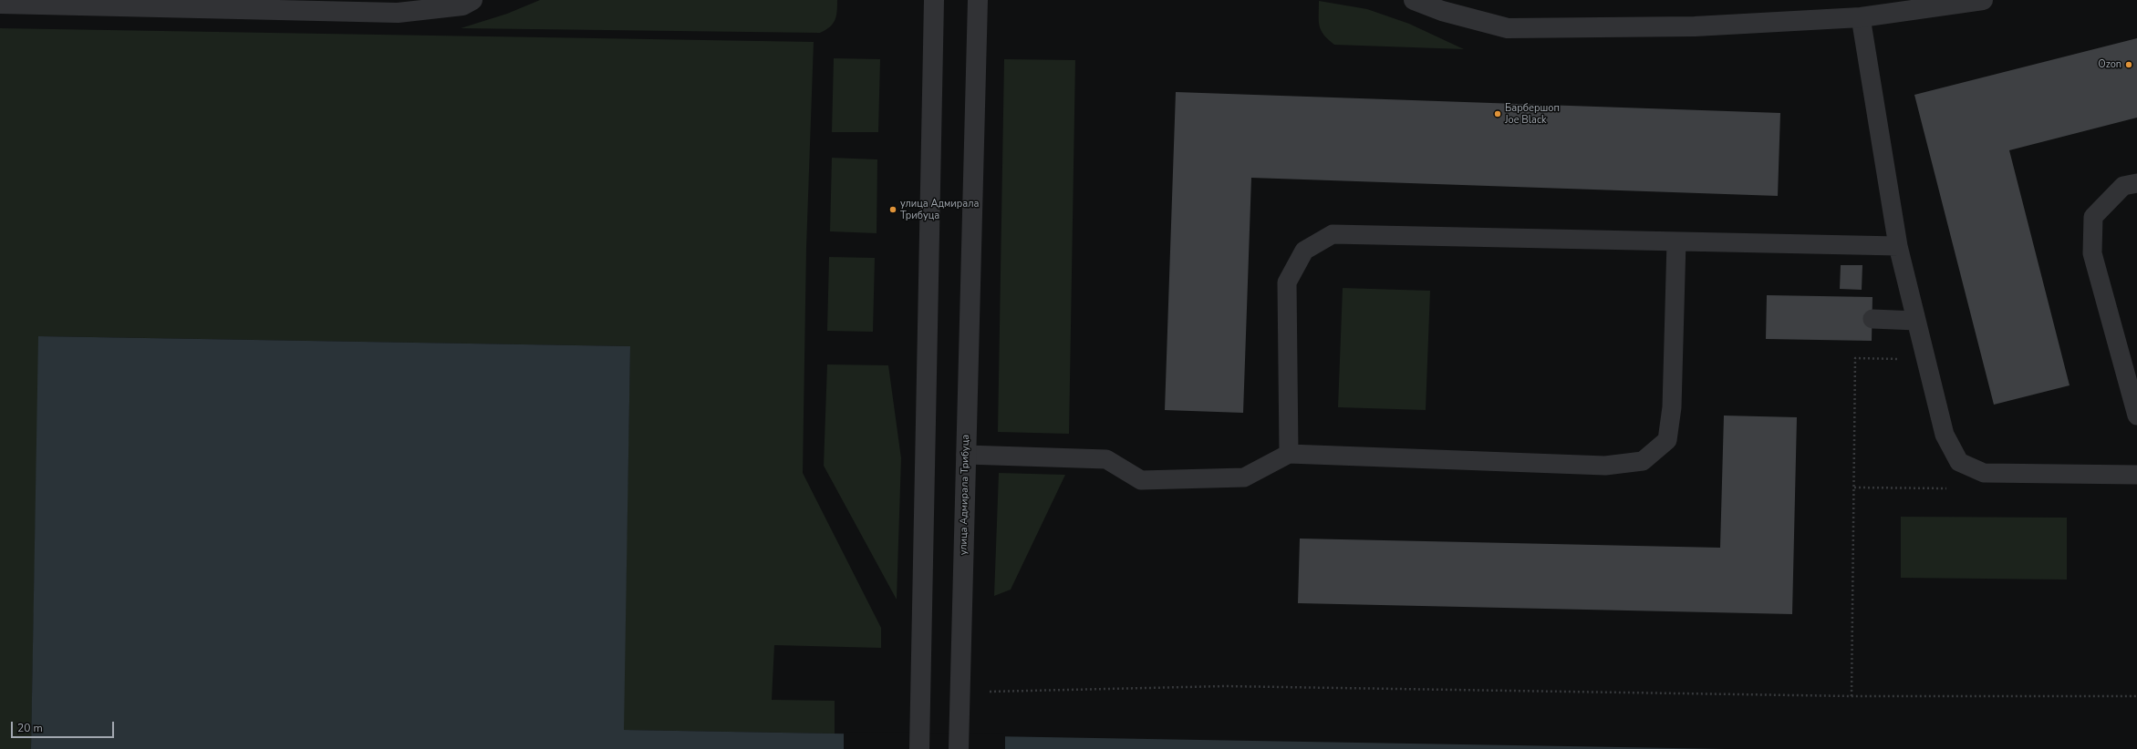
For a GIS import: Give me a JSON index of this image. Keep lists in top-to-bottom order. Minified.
{"streets":{"street":["улица Адмирала Трибуца"]},"places":["Ozon","Барбершоп Joe Black","улица Адмирала Трибуца"],"scale_bar":"20 m"}
